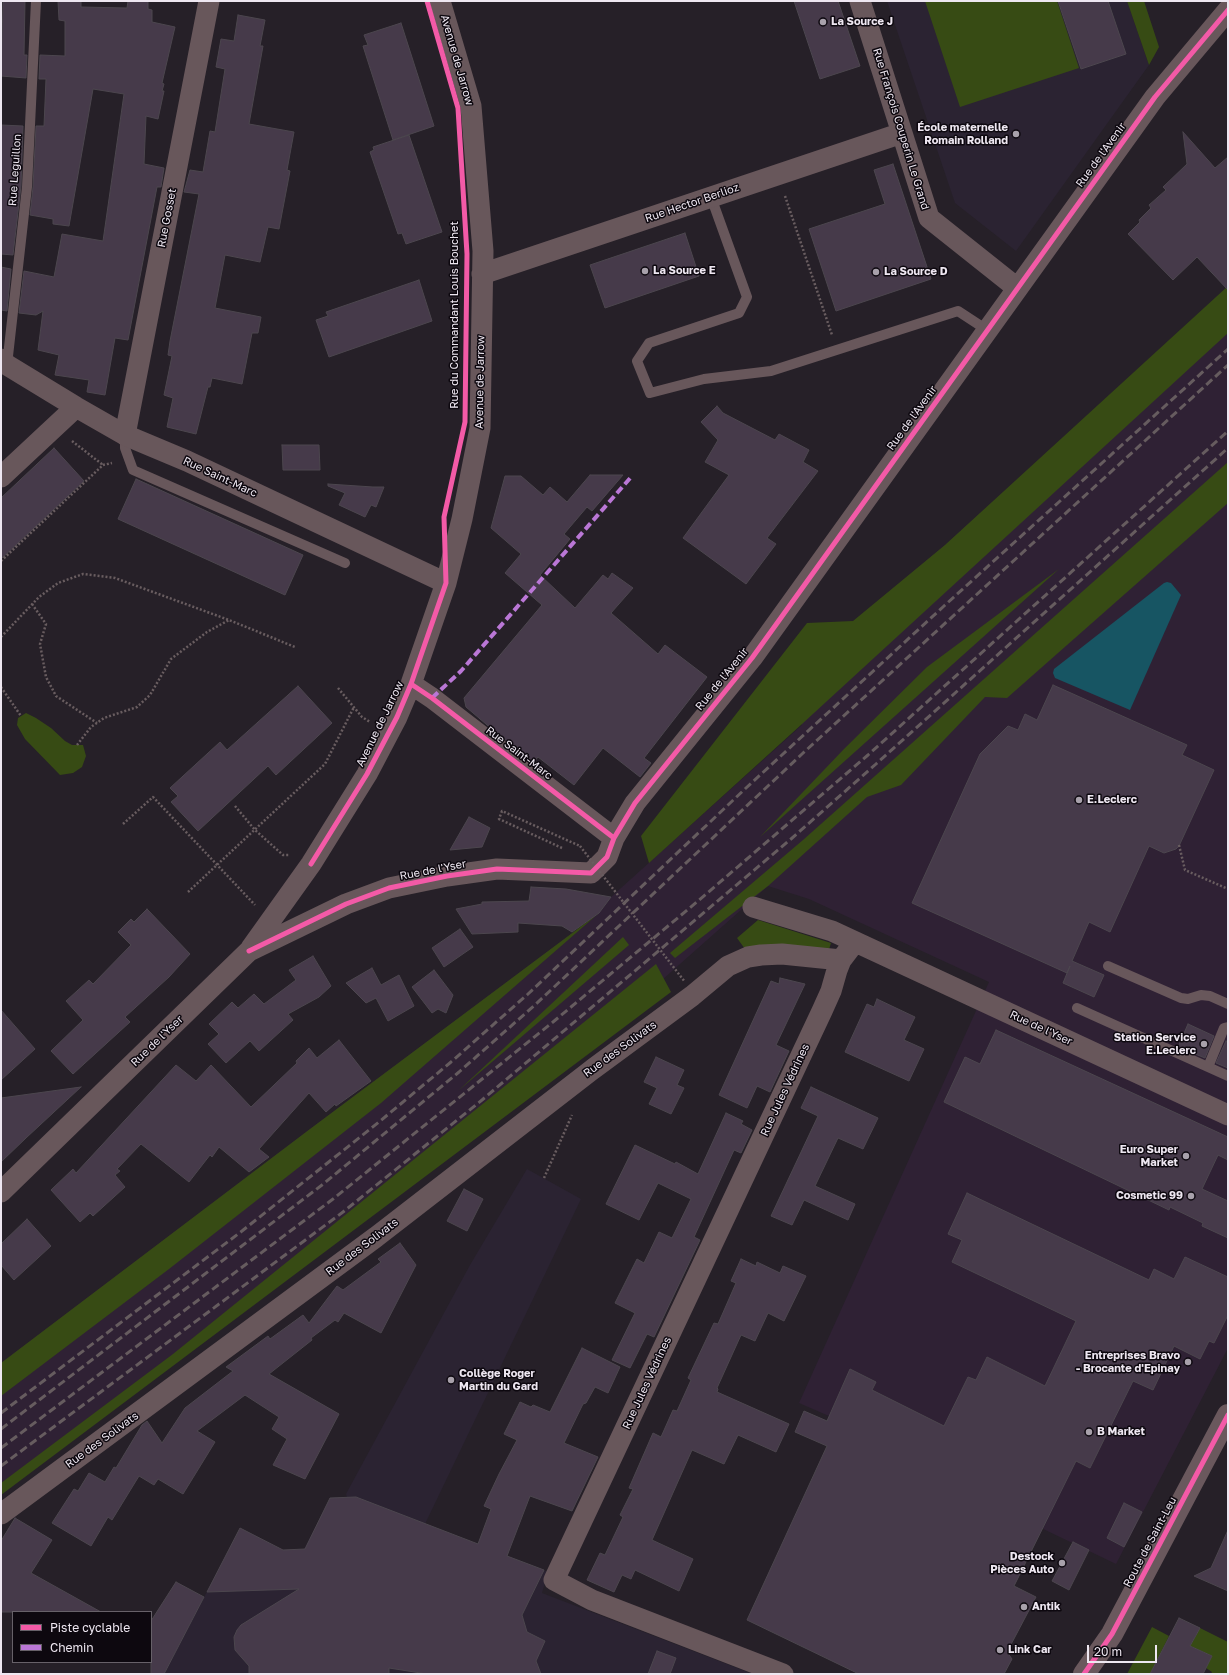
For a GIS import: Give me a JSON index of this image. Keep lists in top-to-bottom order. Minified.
{"streets":{"main road":["Route de Saint-Leu"],"street":["Avenue de Jarrow","Rue François Couperin Le Grand","Rue de l'Avenir","Rue Hector Berlioz","Rue Gosset","Rue Saint-Marc","Rue de l'Yser","Rue des Solivats","Rue Jules Védrines"],"lane":["Rue Leguillon"],"cycle path":["Rue du Commandant Louis Bouchet"]},"crossings":[["Avenue de Jarrow","Rue Hector Berlioz"],["Avenue de Jarrow","Rue Saint-Marc"],["Avenue de Jarrow","Rue de l'Yser"],["Rue François Couperin Le Grand","Rue de l'Avenir"],["Rue François Couperin Le Grand","Rue Hector Berlioz"],["Rue de l'Avenir","Rue Saint-Marc"],["Rue de l'Avenir","Rue de l'Yser"],["Rue Leguillon","Rue Saint-Marc"],["Rue Gosset","Rue Saint-Marc"],["Rue Saint-Marc","Rue de l'Yser"],["Rue des Solivats","Rue Jules Védrines"]],"places":["La Source J","École maternelle Romain Rolland","La Source E","La Source D","E.Leclerc","Station Service E.Leclerc","Euro Super Market","Cosmetic 99","Entreprises Bravo - Brocante d'Epinay","Collège Roger Martin du Gard","B Market","Destock Pièces Auto","Antik","Link Car"],"legend":["Piste cyclable","Chemin"],"scale_bar":"20 m"}
